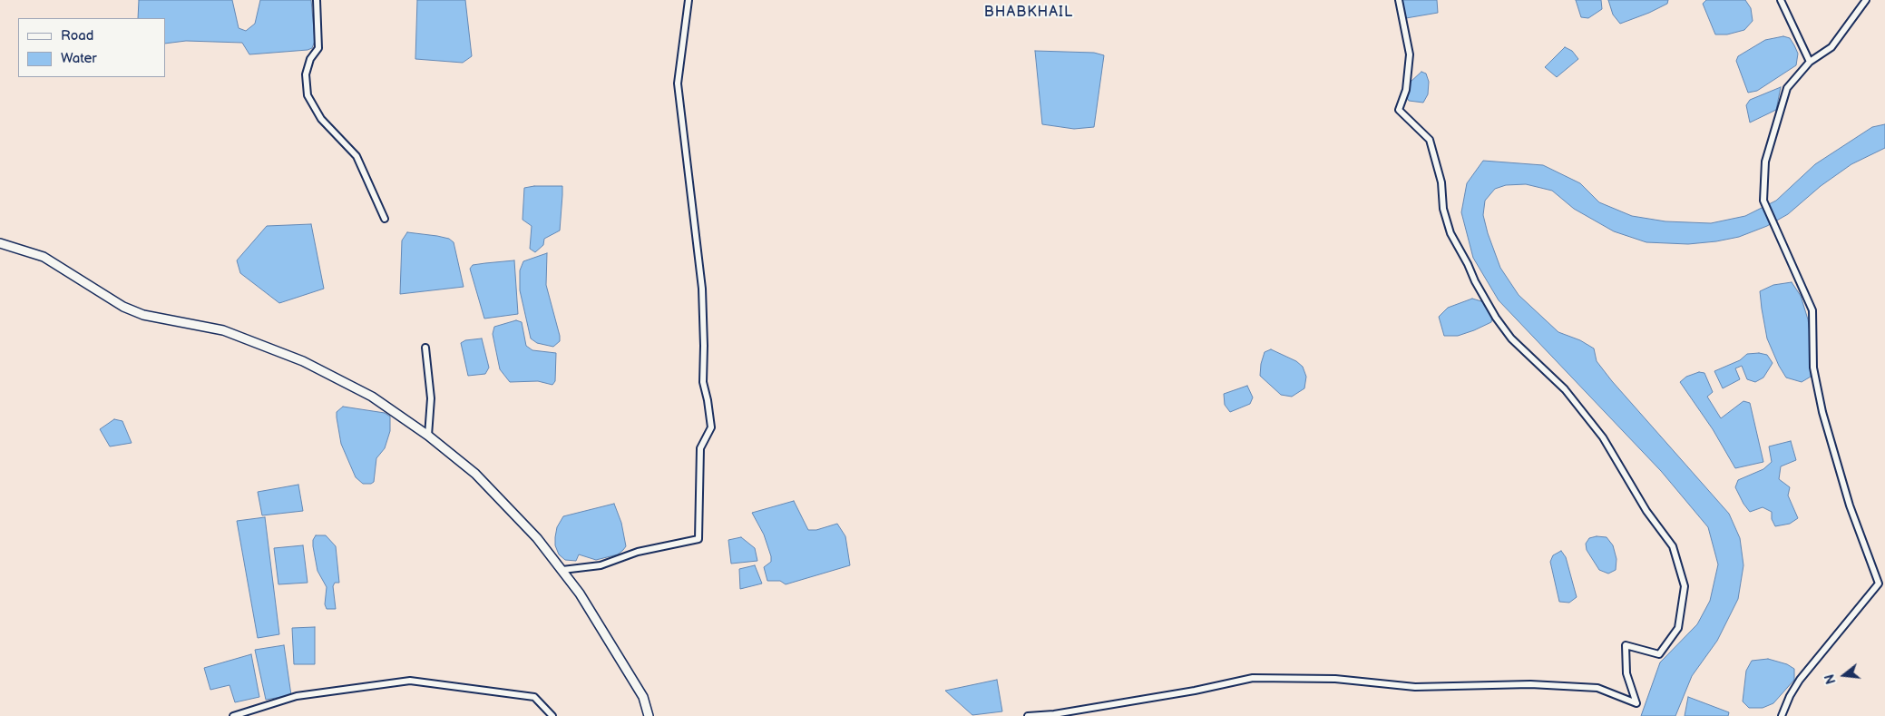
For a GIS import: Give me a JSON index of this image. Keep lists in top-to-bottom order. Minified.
{"districts":["BHABKHAIL"],"legend":["Road","Water"],"north":"left"}
